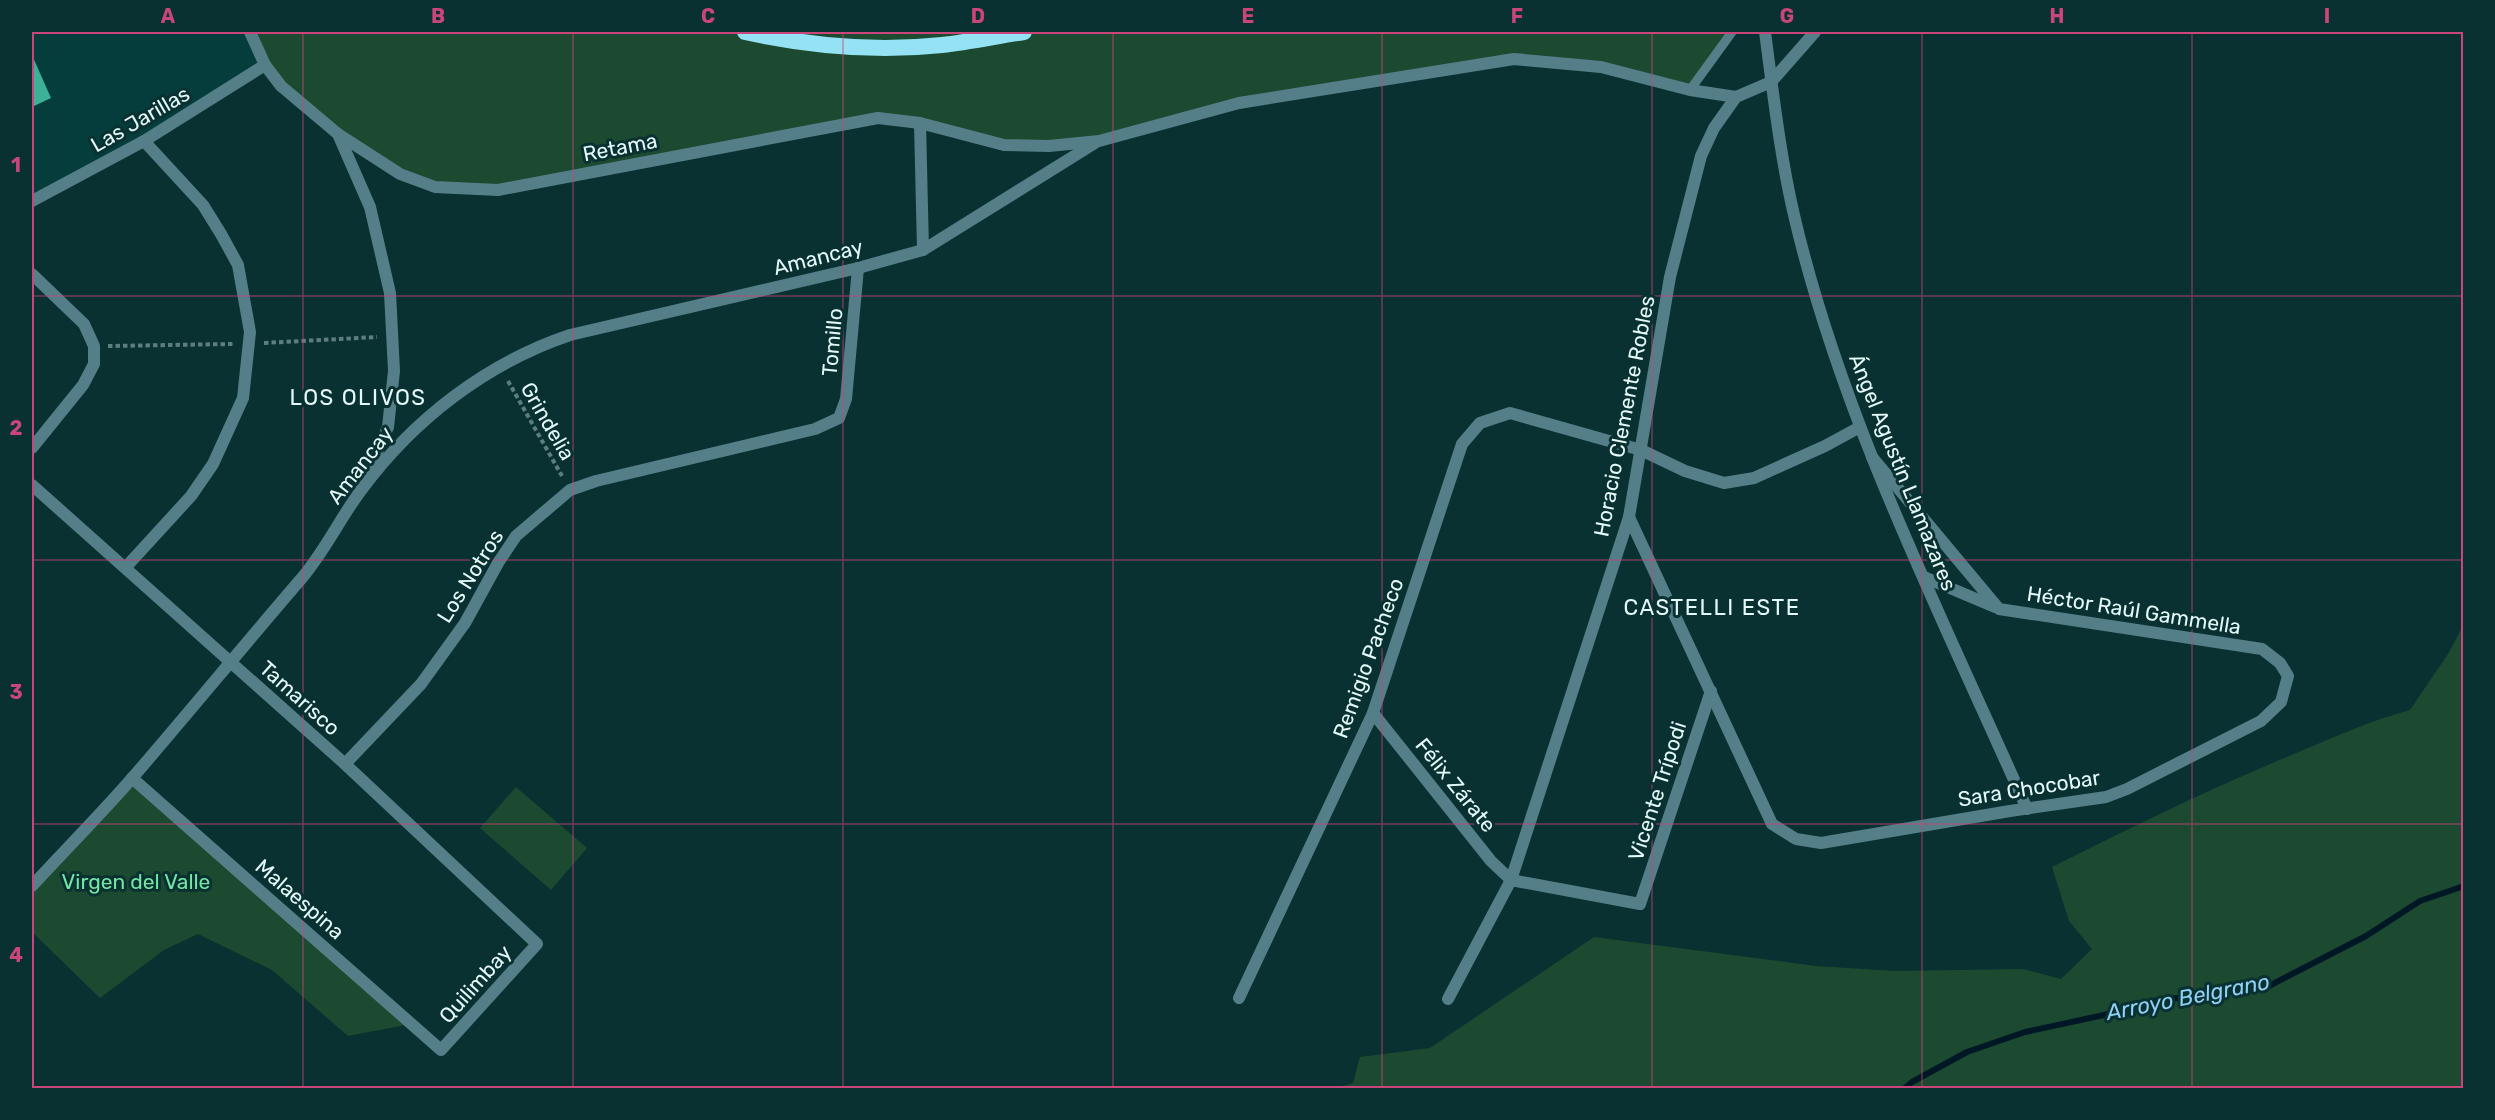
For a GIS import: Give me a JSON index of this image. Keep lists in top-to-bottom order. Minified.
{"streets":{"street":["Las Jarillas","Retama","Amancay","Tomillo","Horacio Clemente Robles","Ángel Agustín Llamazares","Los Notros","Héctor Raúl Gammella","Remigio Pacheco","Tamarisco","Félix Zárate","Sara Chocobar","Vicente Trípodi","Malaespina","Quilimbay"],"path":["Grindelia"]},"crossings":[["Las Jarillas","Retama"],["Retama","Amancay"],["Amancay","Tomillo"],["Amancay","Grindelia"],["Amancay","Tamarisco"],["Amancay","Malaespina"],["Tomillo","Los Notros"],["Horacio Clemente Robles","Remigio Pacheco"],["Horacio Clemente Robles","Félix Zárate"],["Horacio Clemente Robles","Vicente Trípodi"],["Grindelia","Los Notros"],["Ángel Agustín Llamazares","Héctor Raúl Gammella"],["Ángel Agustín Llamazares","Sara Chocobar"],["Los Notros","Tamarisco"],["Héctor Raúl Gammella","Sara Chocobar"],["Remigio Pacheco","Félix Zárate"],["Tamarisco","Quilimbay"],["Félix Zárate","Vicente Trípodi"],["Sara Chocobar","Vicente Trípodi"],["Malaespina","Quilimbay"]],"districts":["LOS OLIVOS","CASTELLI ESTE"],"water":["Arroyo Belgrano"],"parks":["Virgen del Valle"],"grid":{"columns":["A","B","C","D","E","F","G","H","I"],"rows":["1","2","3","4"]}}
